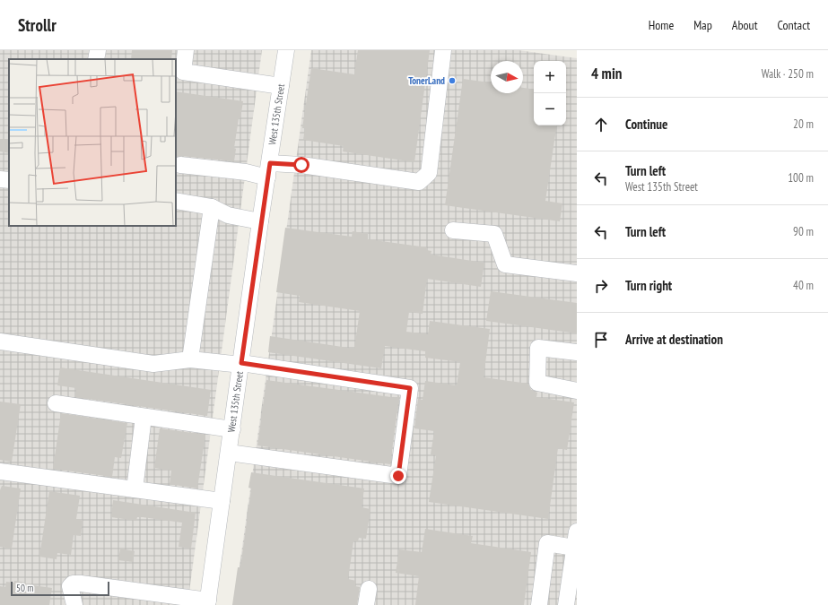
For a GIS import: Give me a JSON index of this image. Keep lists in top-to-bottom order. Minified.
{"streets":{"street":["West 135th Street"]},"places":["TonerLand"],"scale_bar":"50 m","north":"right","page":{"header":"Strollr","nav":["Home","Map","About","Contact"],"heading":["4 min","Walk · 250 m"],"map_buttons":["+","−"],"list":[["Continue","20 m"],["Turn left","West 135th Street","100 m"],["Turn left","90 m"],["Turn right","40 m"],"Arrive at destination"],"scale":"50 m"}}
